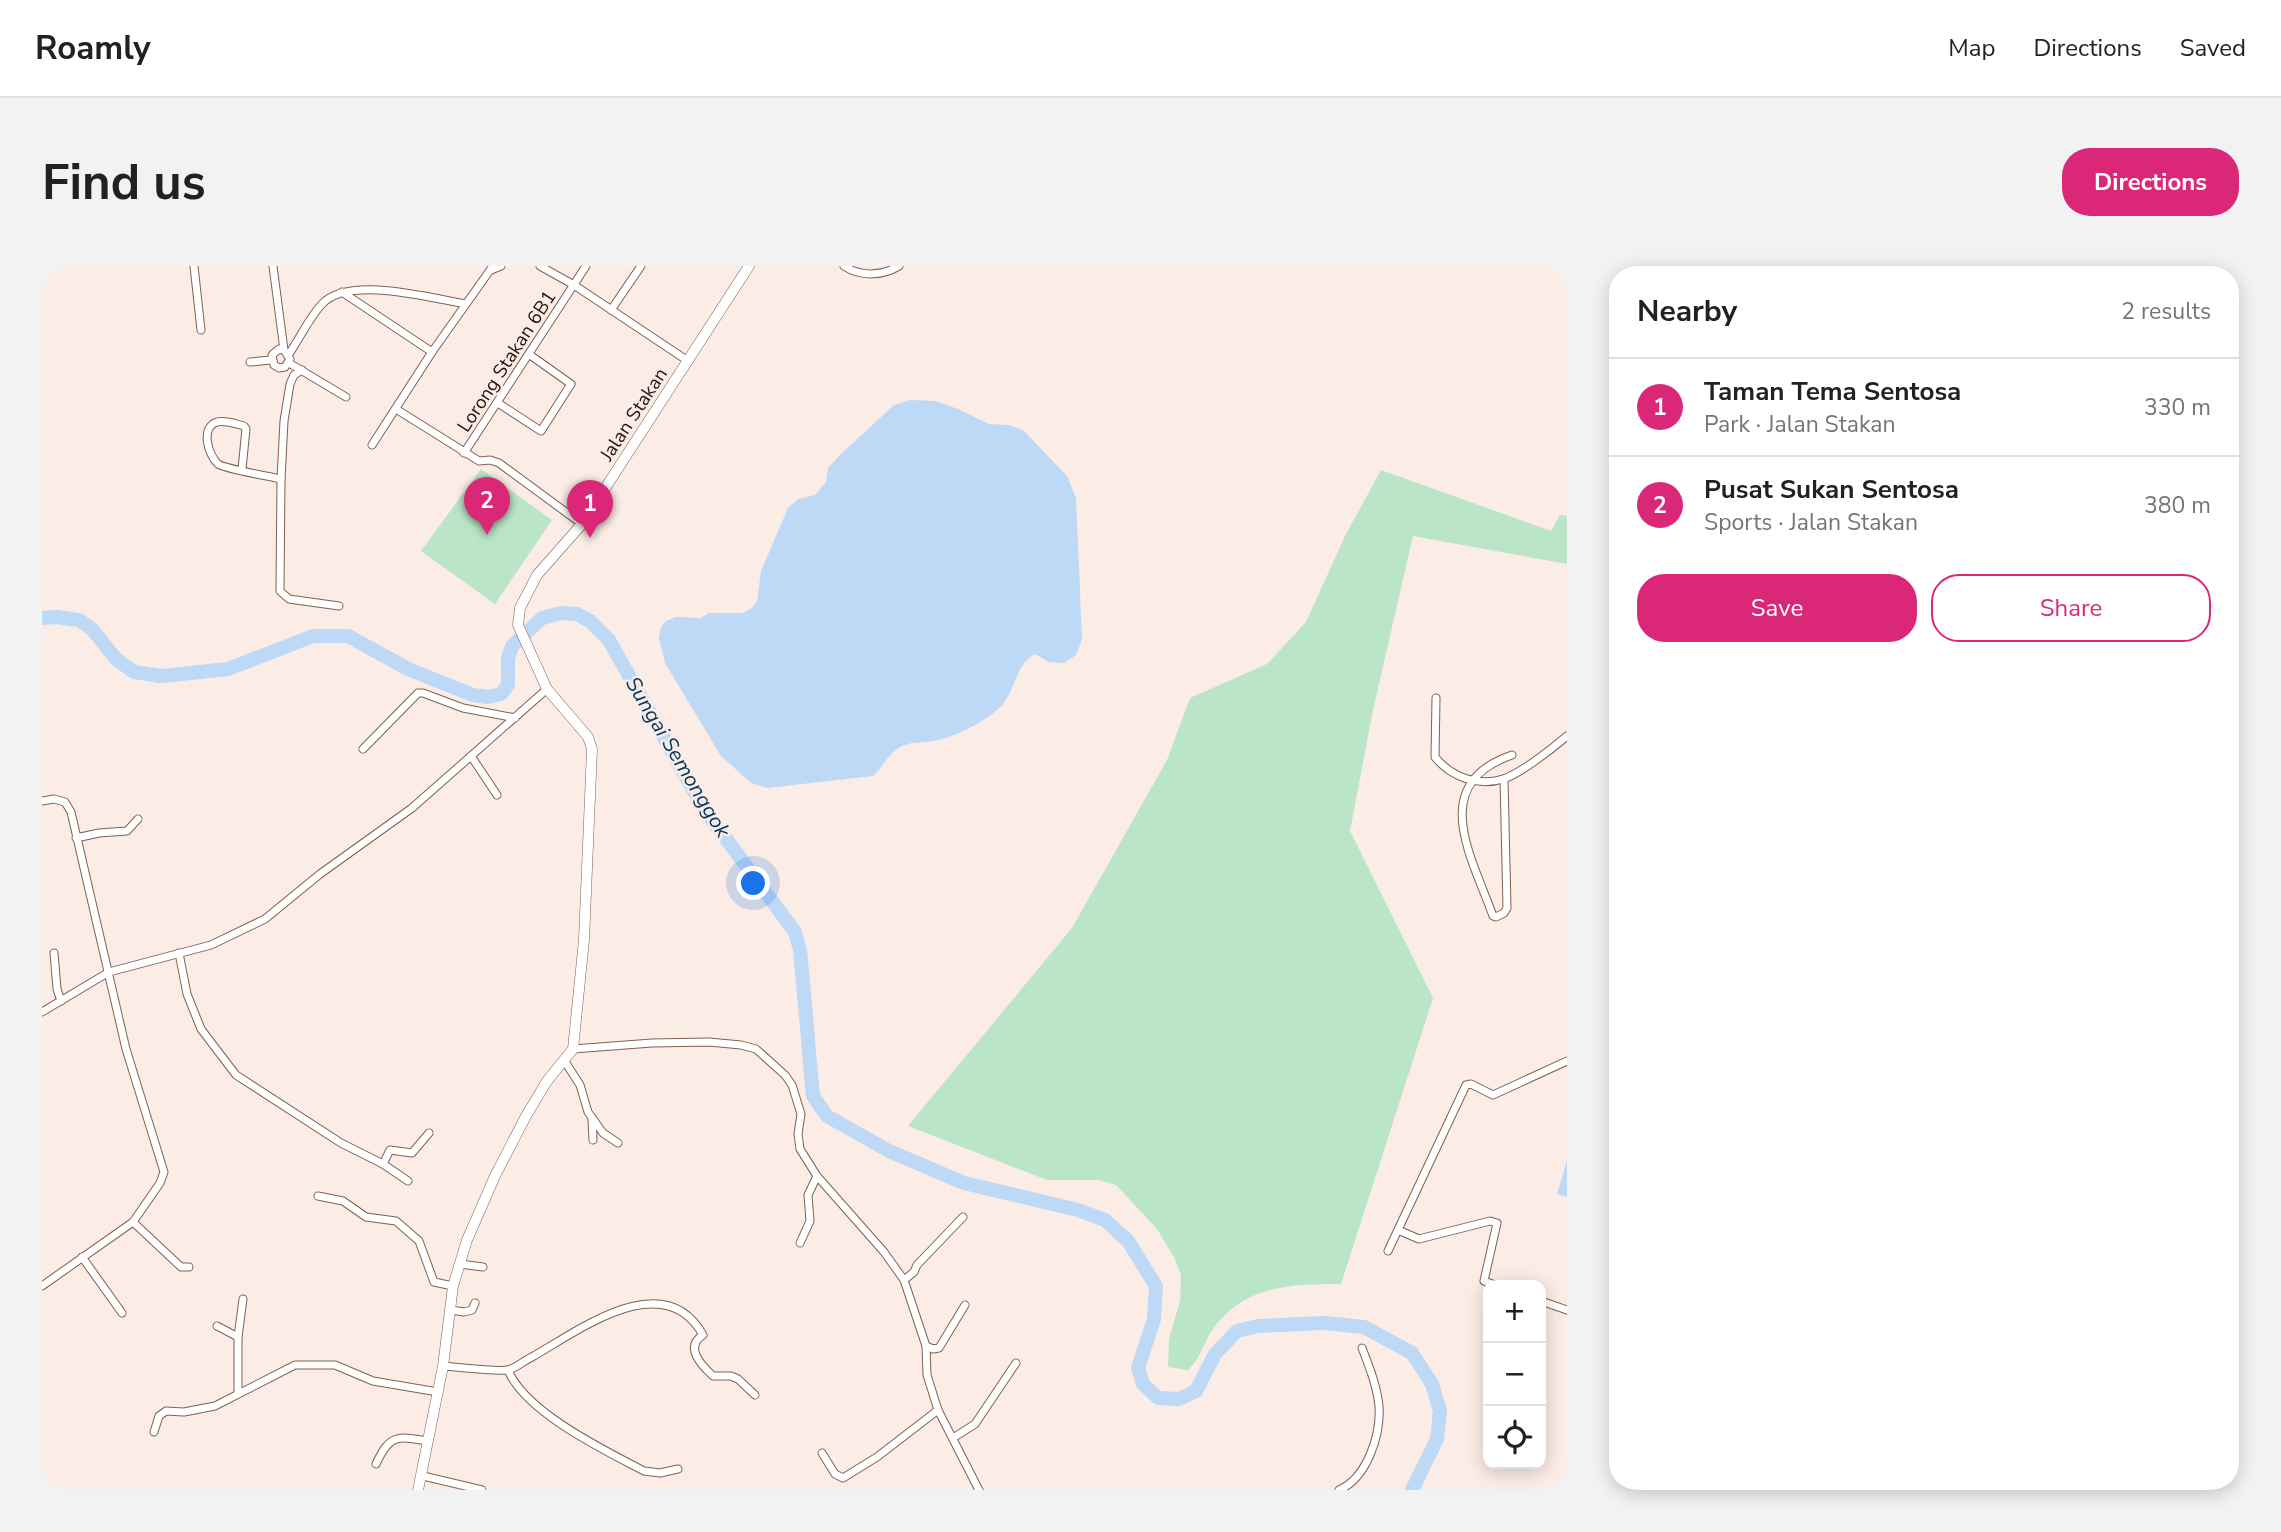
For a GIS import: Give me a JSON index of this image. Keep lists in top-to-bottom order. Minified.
{"streets":{"main road":["Jalan Stakan"],"street":["Lorong Stakan 6B1"]},"water":["Sungai Semonggok"],"page":{"header":"Roamly","nav":["Map","Directions","Saved"],"buttons":["Directions",["Save","Share"]],"title":"Find us","heading":["Nearby","2 results"],"list":[{"mark":"1","name":"Taman Tema Sentosa","note":"Park · Jalan Stakan","value":"330 m"},{"mark":"2","name":"Pusat Sukan Sentosa","note":"Sports · Jalan Stakan","value":"380 m"}],"pins":["2","1"],"map_buttons":["+","−"]}}
